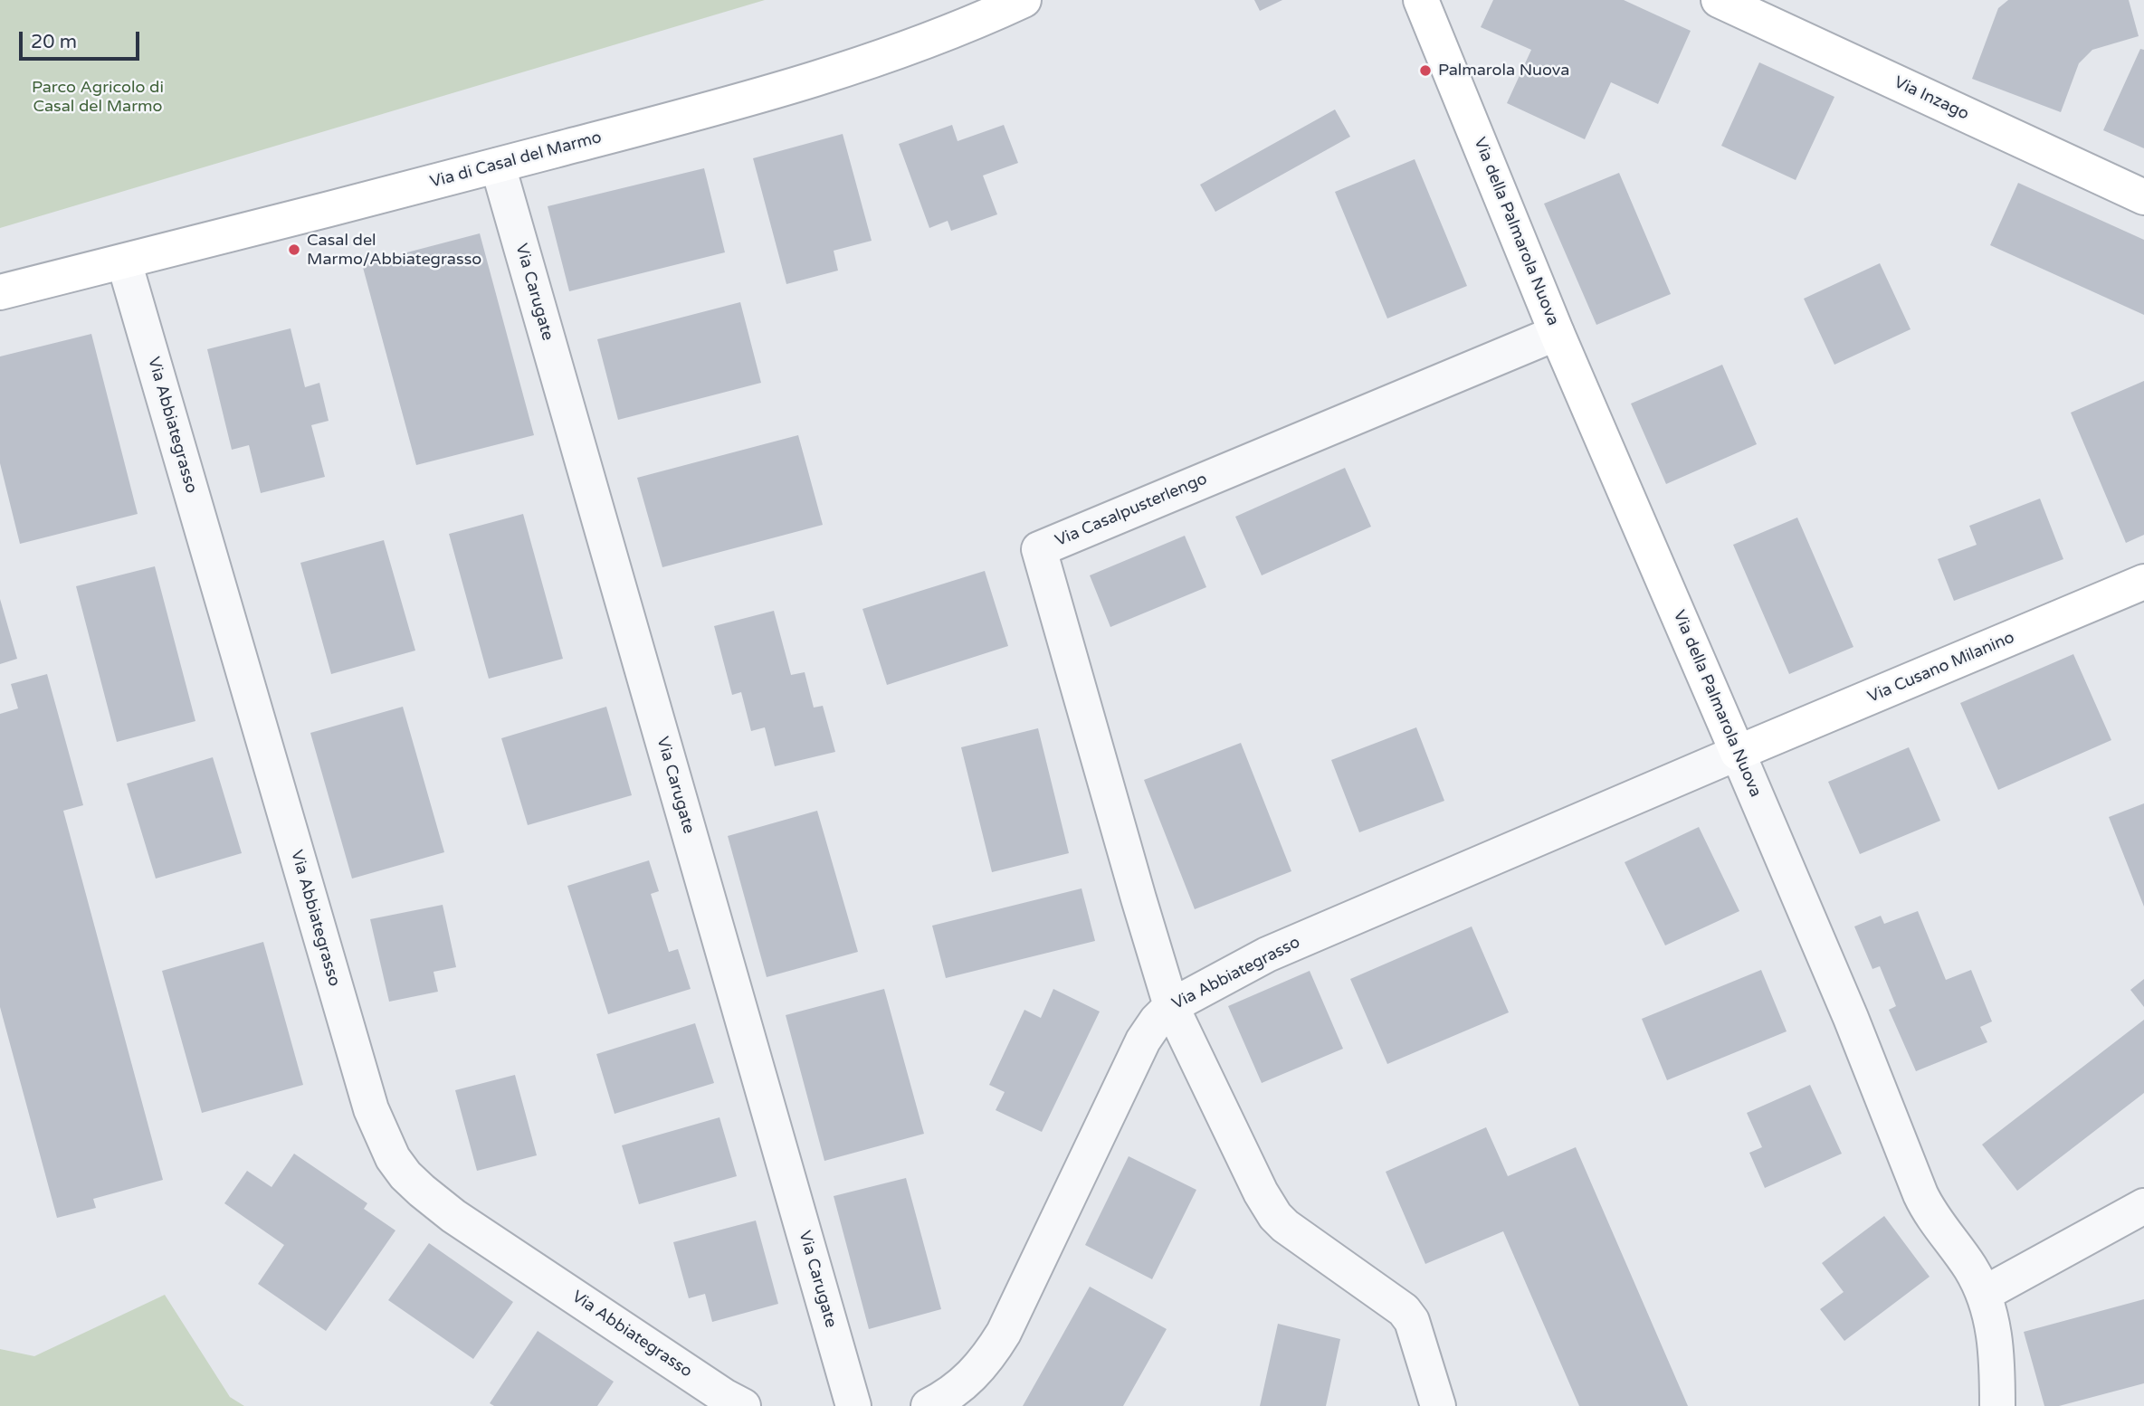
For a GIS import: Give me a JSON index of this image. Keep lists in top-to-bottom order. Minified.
{"streets":{"street":["Via Inzago","Via di Casal del Marmo","Via della Palmarola Nuova","Via Carugate","Via Abbiategrasso","Via Casalpusterlengo","Via Cusano Milanino"]},"crossings":[["Via di Casal del Marmo","Via Carugate"],["Via di Casal del Marmo","Via Abbiategrasso"],["Via della Palmarola Nuova","Via Abbiategrasso"],["Via della Palmarola Nuova","Via Casalpusterlengo"],["Via della Palmarola Nuova","Via Cusano Milanino"],["Via Abbiategrasso","Via Casalpusterlengo"],["Via Abbiategrasso","Via Cusano Milanino"]],"parks":["Parco Agricolo di Casal del Marmo"],"places":["Palmarola Nuova","Casal del Marmo/Abbiategrasso"],"scale_bar":"20 m"}
